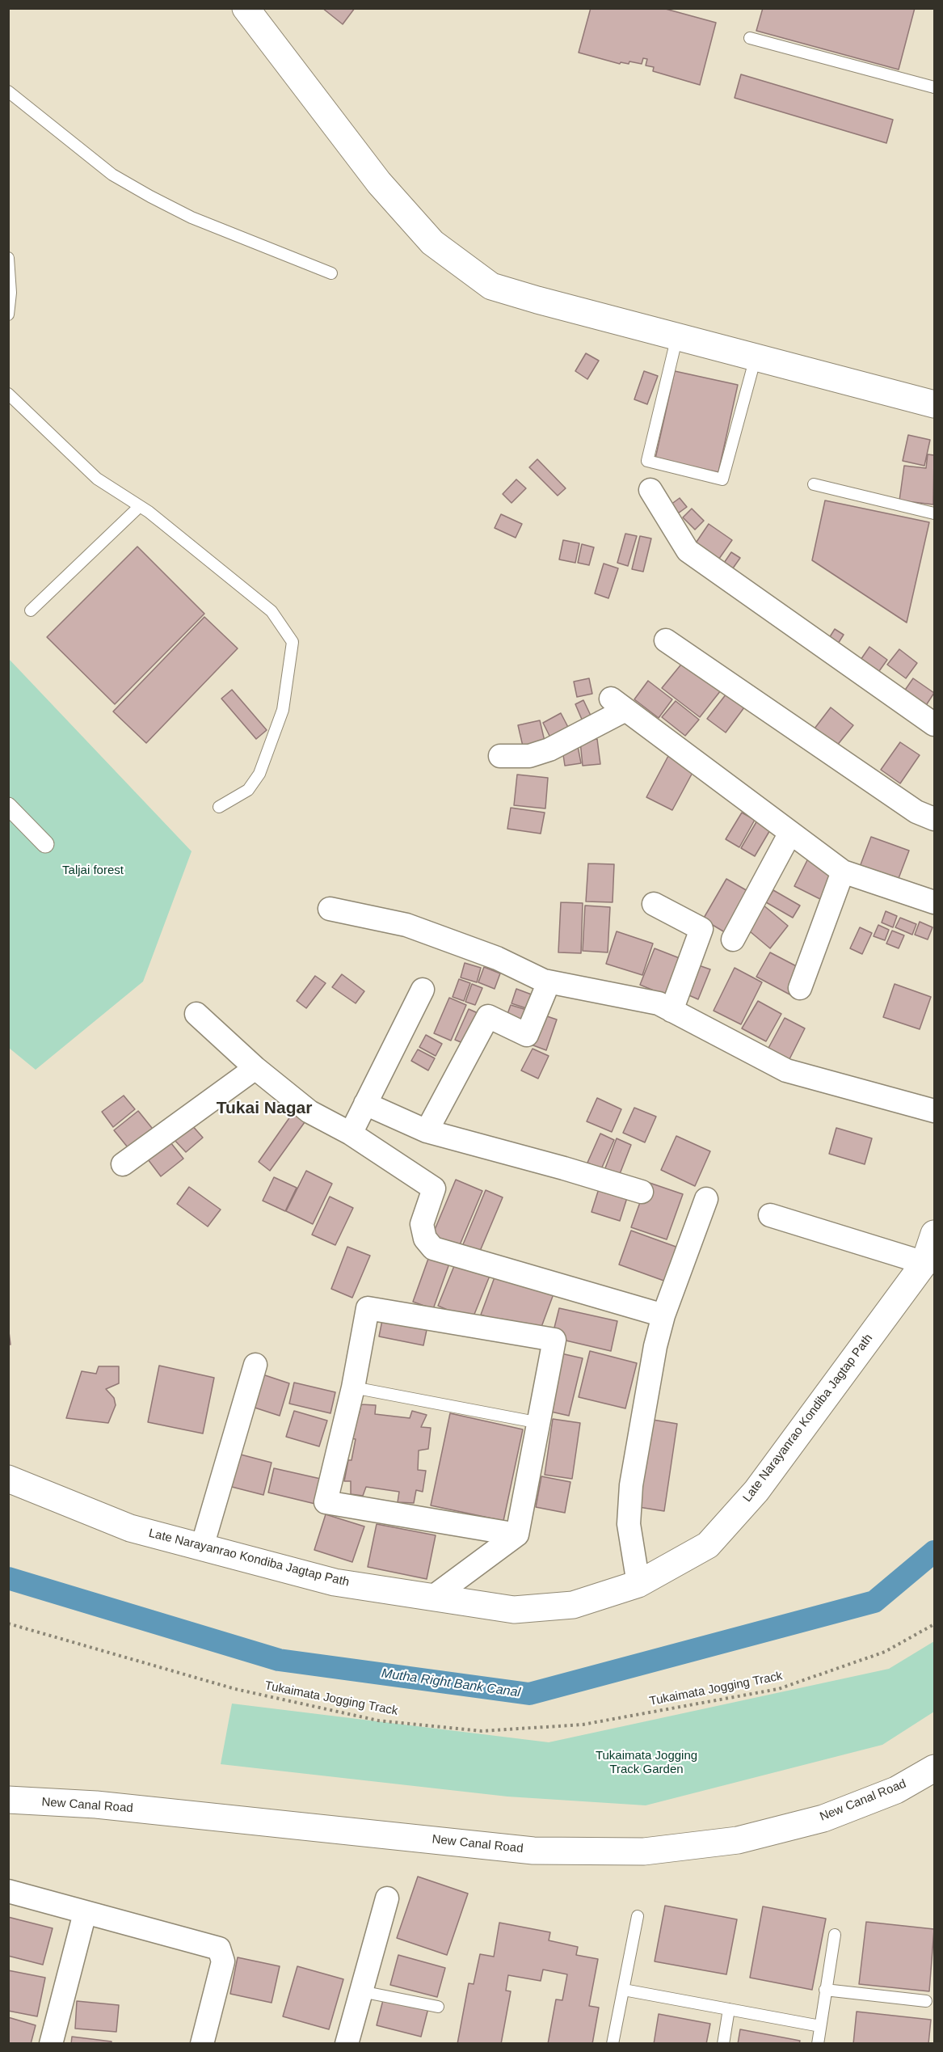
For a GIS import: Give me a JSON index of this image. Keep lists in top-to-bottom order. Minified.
{"streets":{"street":["Late Narayanrao Kondiba Jagtap Path","New Canal Road"],"path":["Tukaimata Jogging Track"]},"districts":["Tukai Nagar"],"water":["Mutha Right Bank Canal"],"parks":["Taljai forest","Tukaimata Jogging Track Garden"]}
